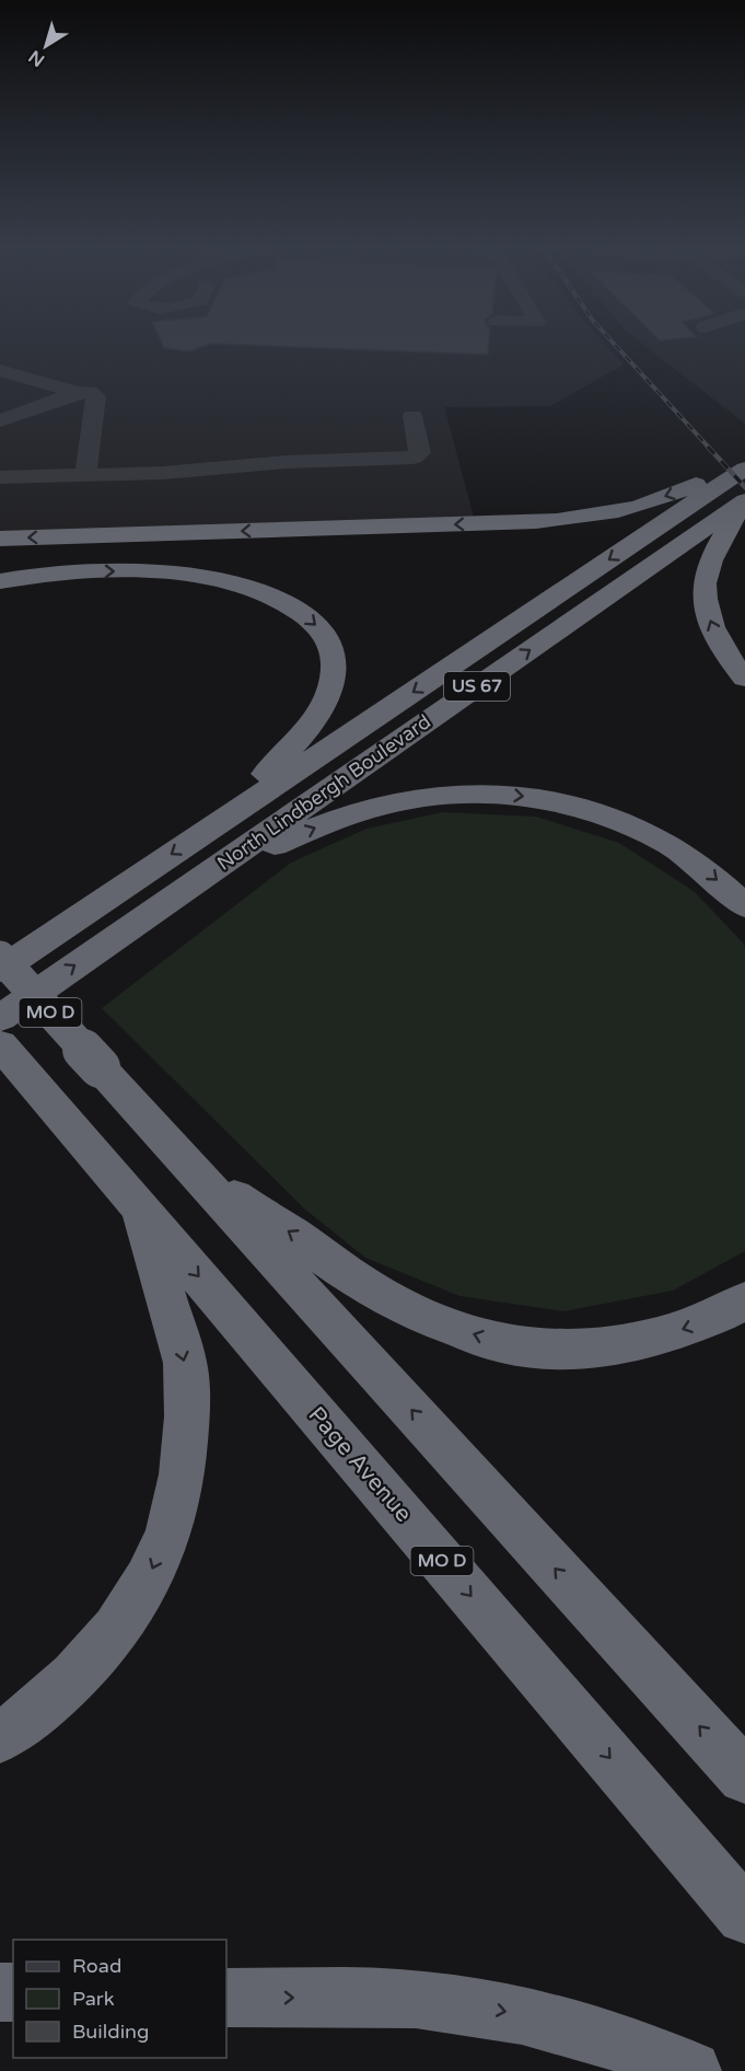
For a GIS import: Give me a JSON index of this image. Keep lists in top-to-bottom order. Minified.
{"streets":{"highway":["US 67","North Lindbergh Boulevard","MO D","Page Avenue"]},"legend":["Road","Park","Building"],"north":"bottom left"}
